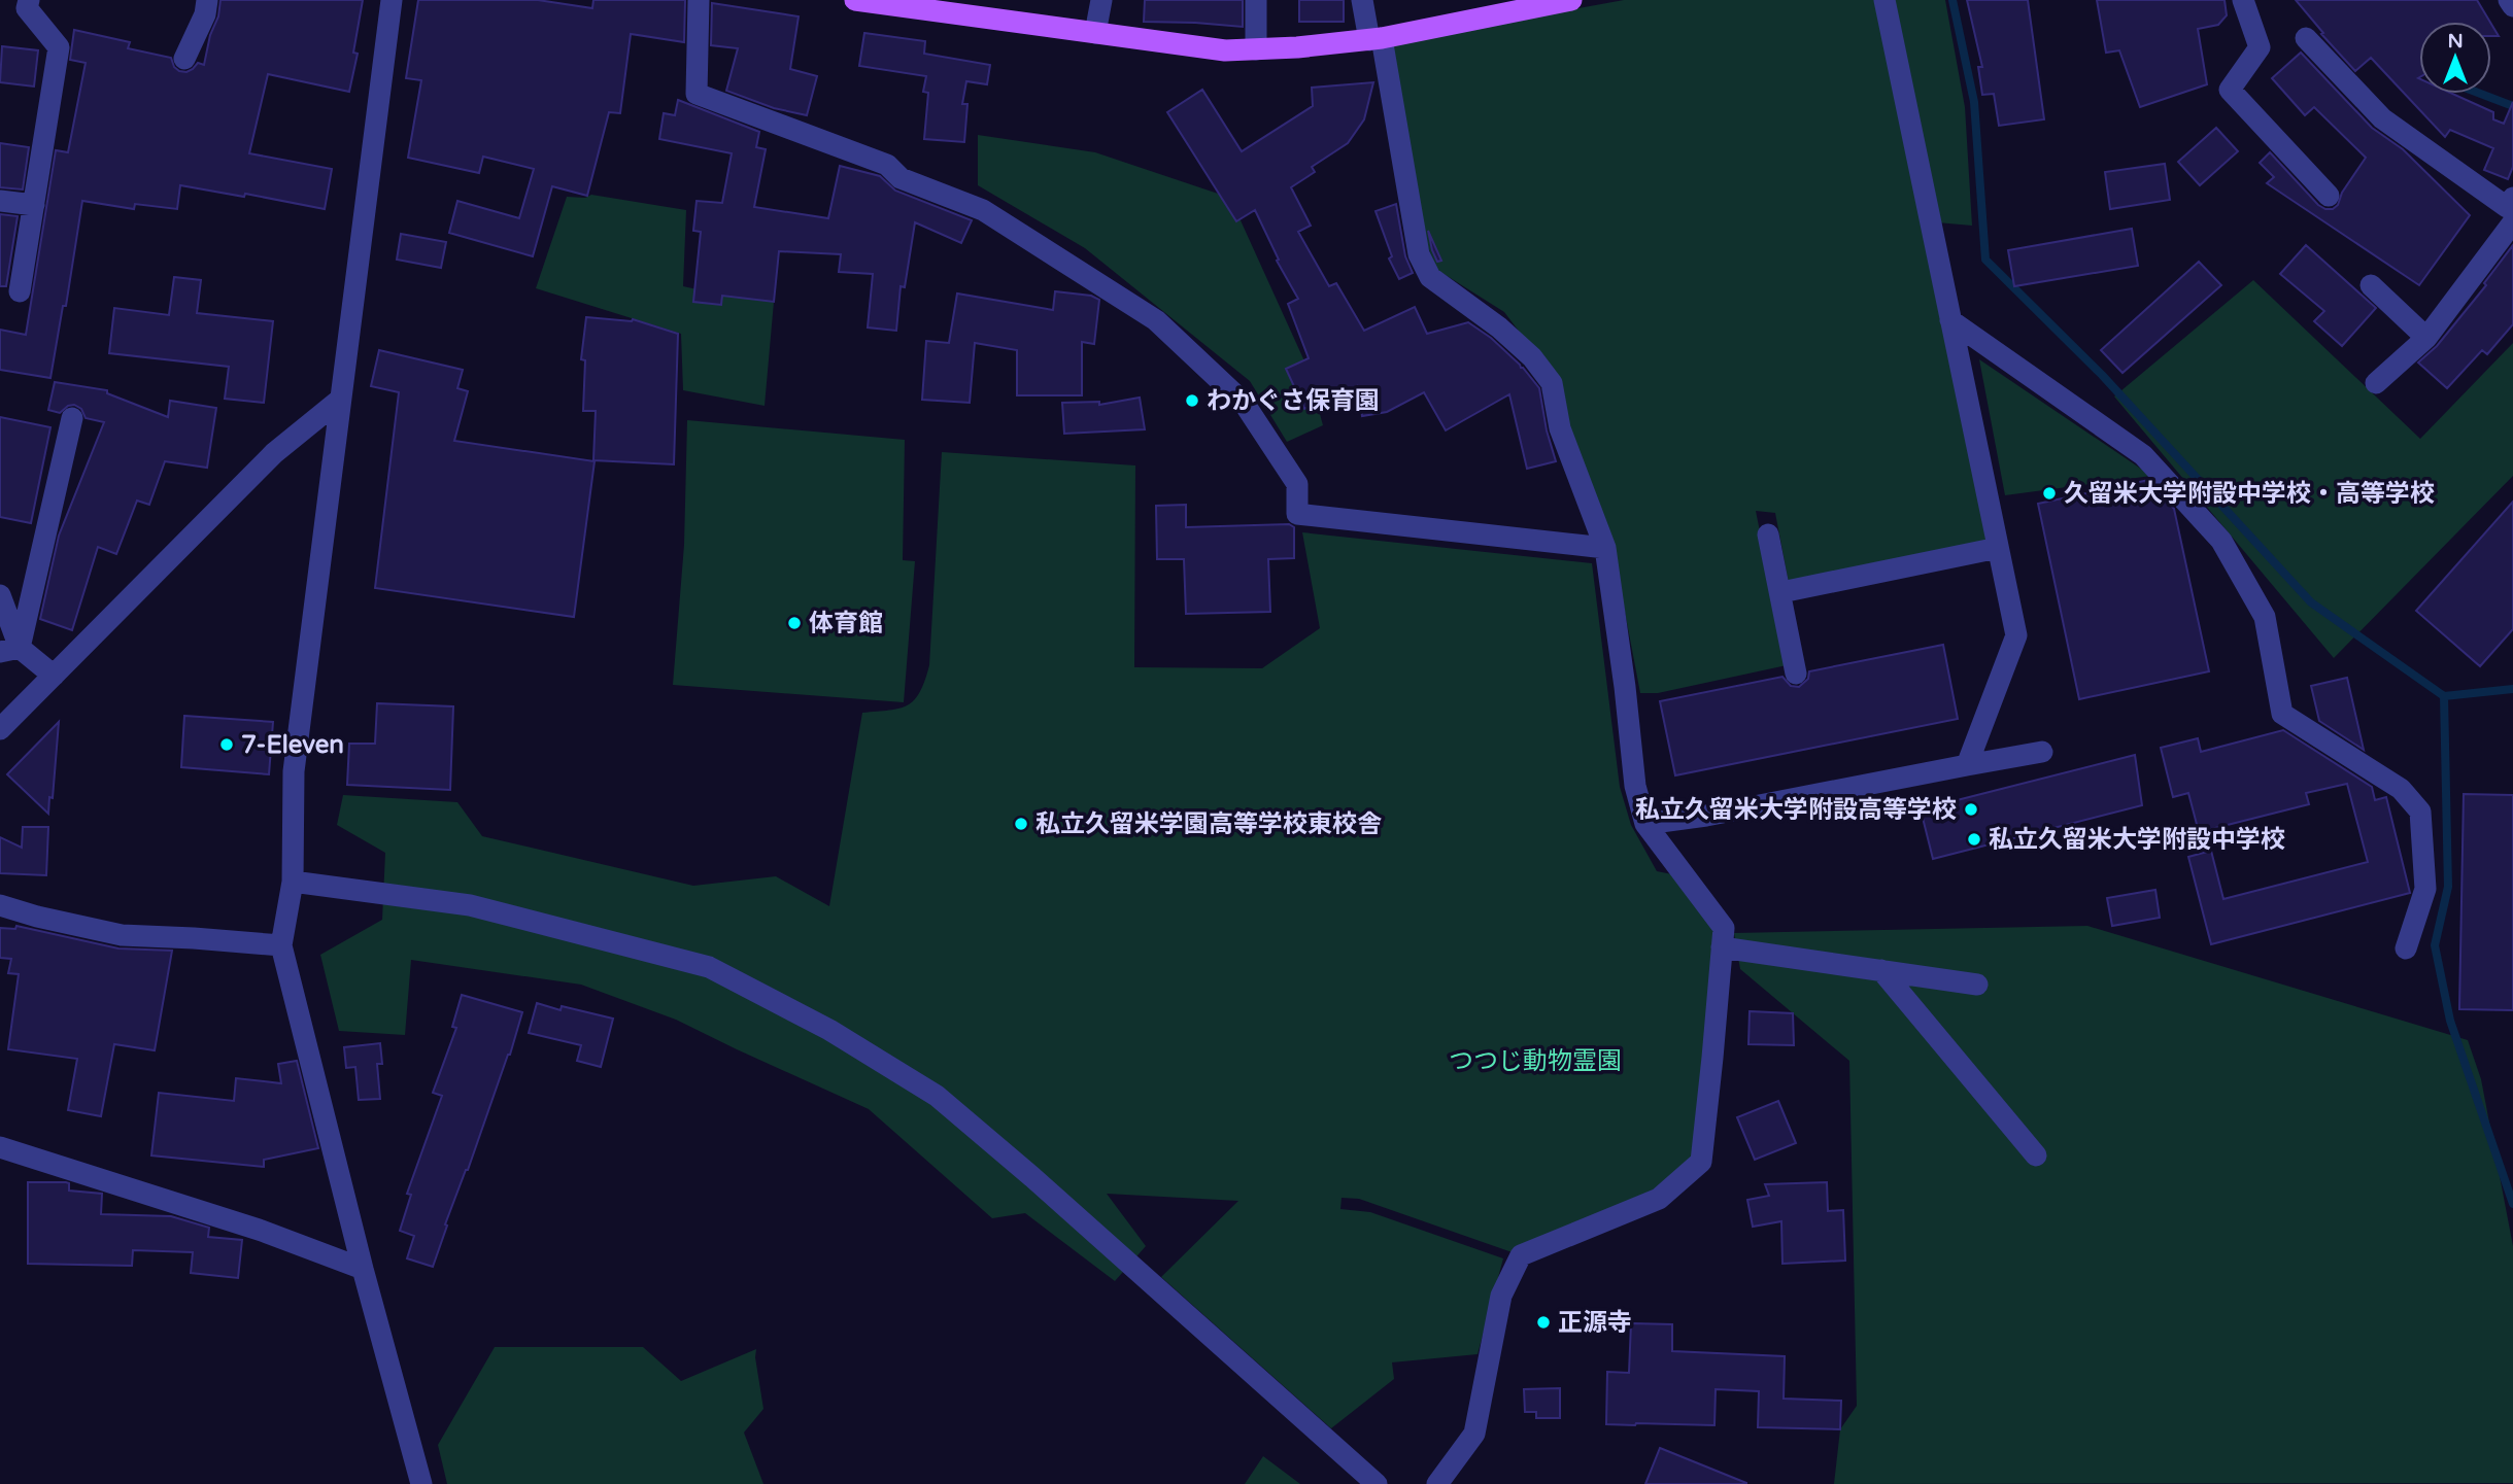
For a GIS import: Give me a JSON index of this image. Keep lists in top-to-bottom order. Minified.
{"parks":["つつじ動物霊園"],"places":["わかぐさ保育園","久留米大学附設中学校・高等学校","体育館","7-Eleven","私立久留米大学附設高等学校","私立久留米学園高等学校東校舎","私立久留米大学附設中学校","正源寺"],"north":"top"}
